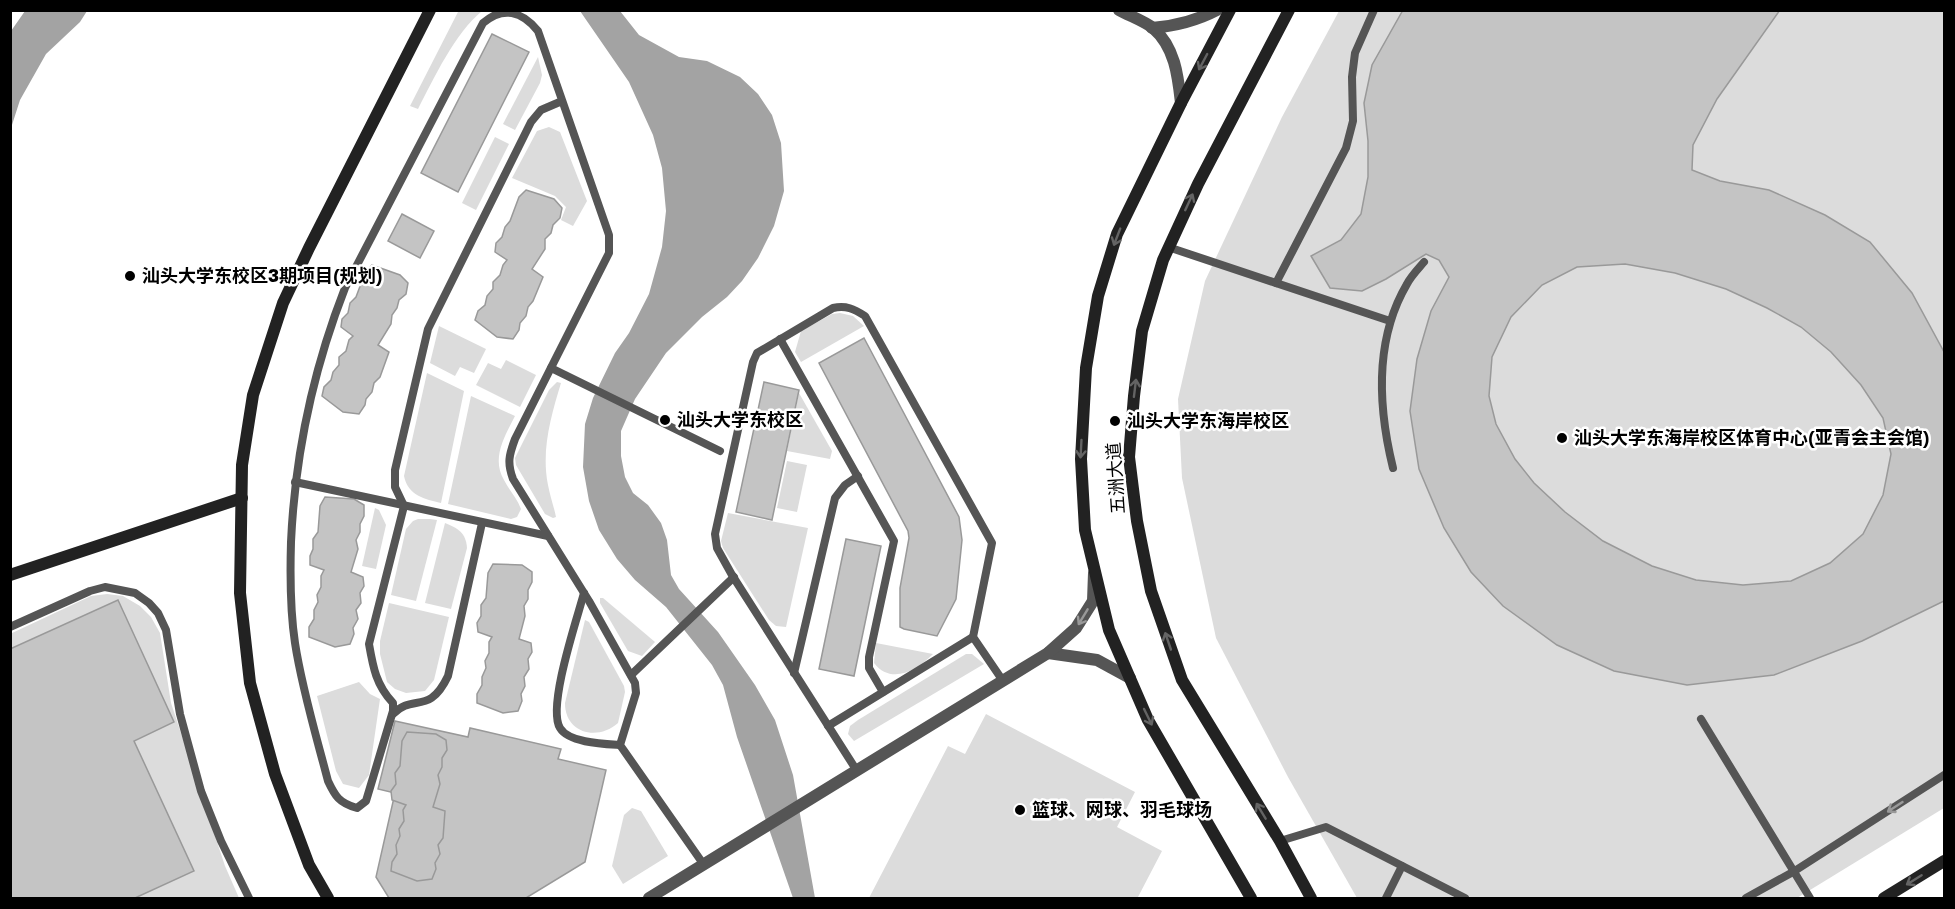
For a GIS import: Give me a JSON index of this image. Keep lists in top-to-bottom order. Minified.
{"streets":{"main road":["五洲大道"]},"places":["汕头大学东校区3期项目(规划)","汕头大学东校区","汕头大学东海岸校区","汕头大学东海岸校区体育中心(亚青会主会馆)","篮球、网球、羽毛球场"]}
